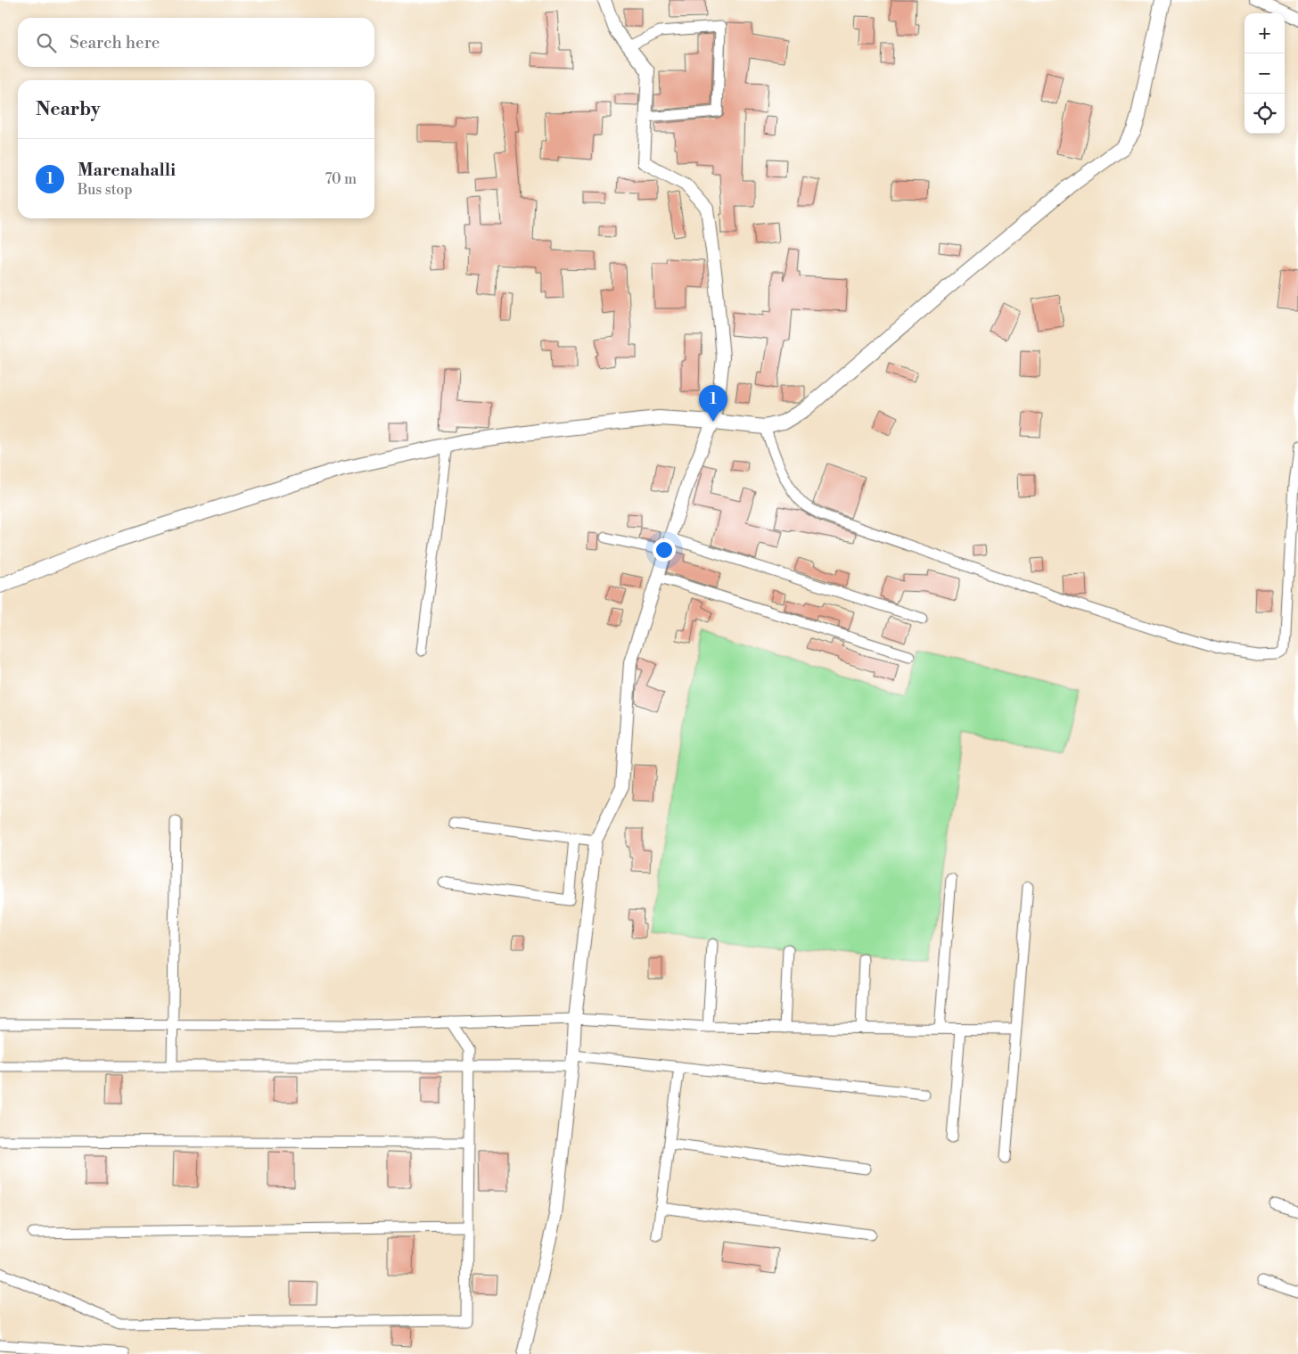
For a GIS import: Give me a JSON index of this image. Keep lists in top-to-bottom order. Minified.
{"page":{"map_buttons":["+","−"],"search":"Search here","heading":"Nearby","list":[{"mark":"1","name":"Marenahalli","note":"Bus stop","value":"70 m"}],"pins":"1"}}
